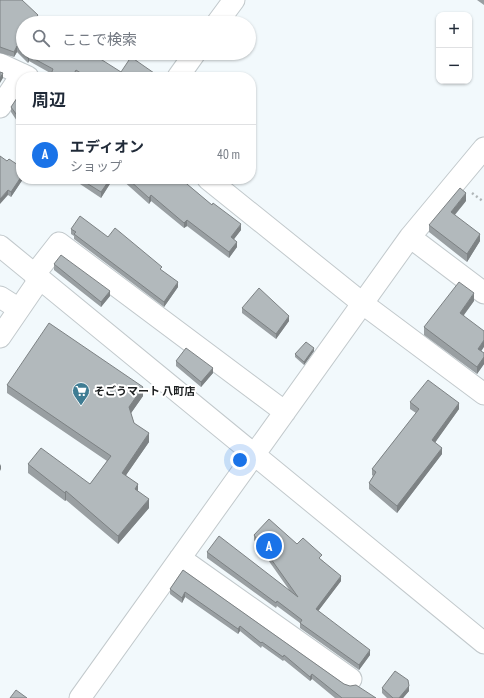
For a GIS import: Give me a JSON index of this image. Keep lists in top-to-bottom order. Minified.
{"places":{"supermarket":["そごうマート 八町店"]},"page":{"map_buttons":["+","−"],"search":"ここで検索","heading":"周辺","list":[{"mark":"A","name":"エディオン","note":"ショップ","value":"40 m"}],"pins":"A"}}
